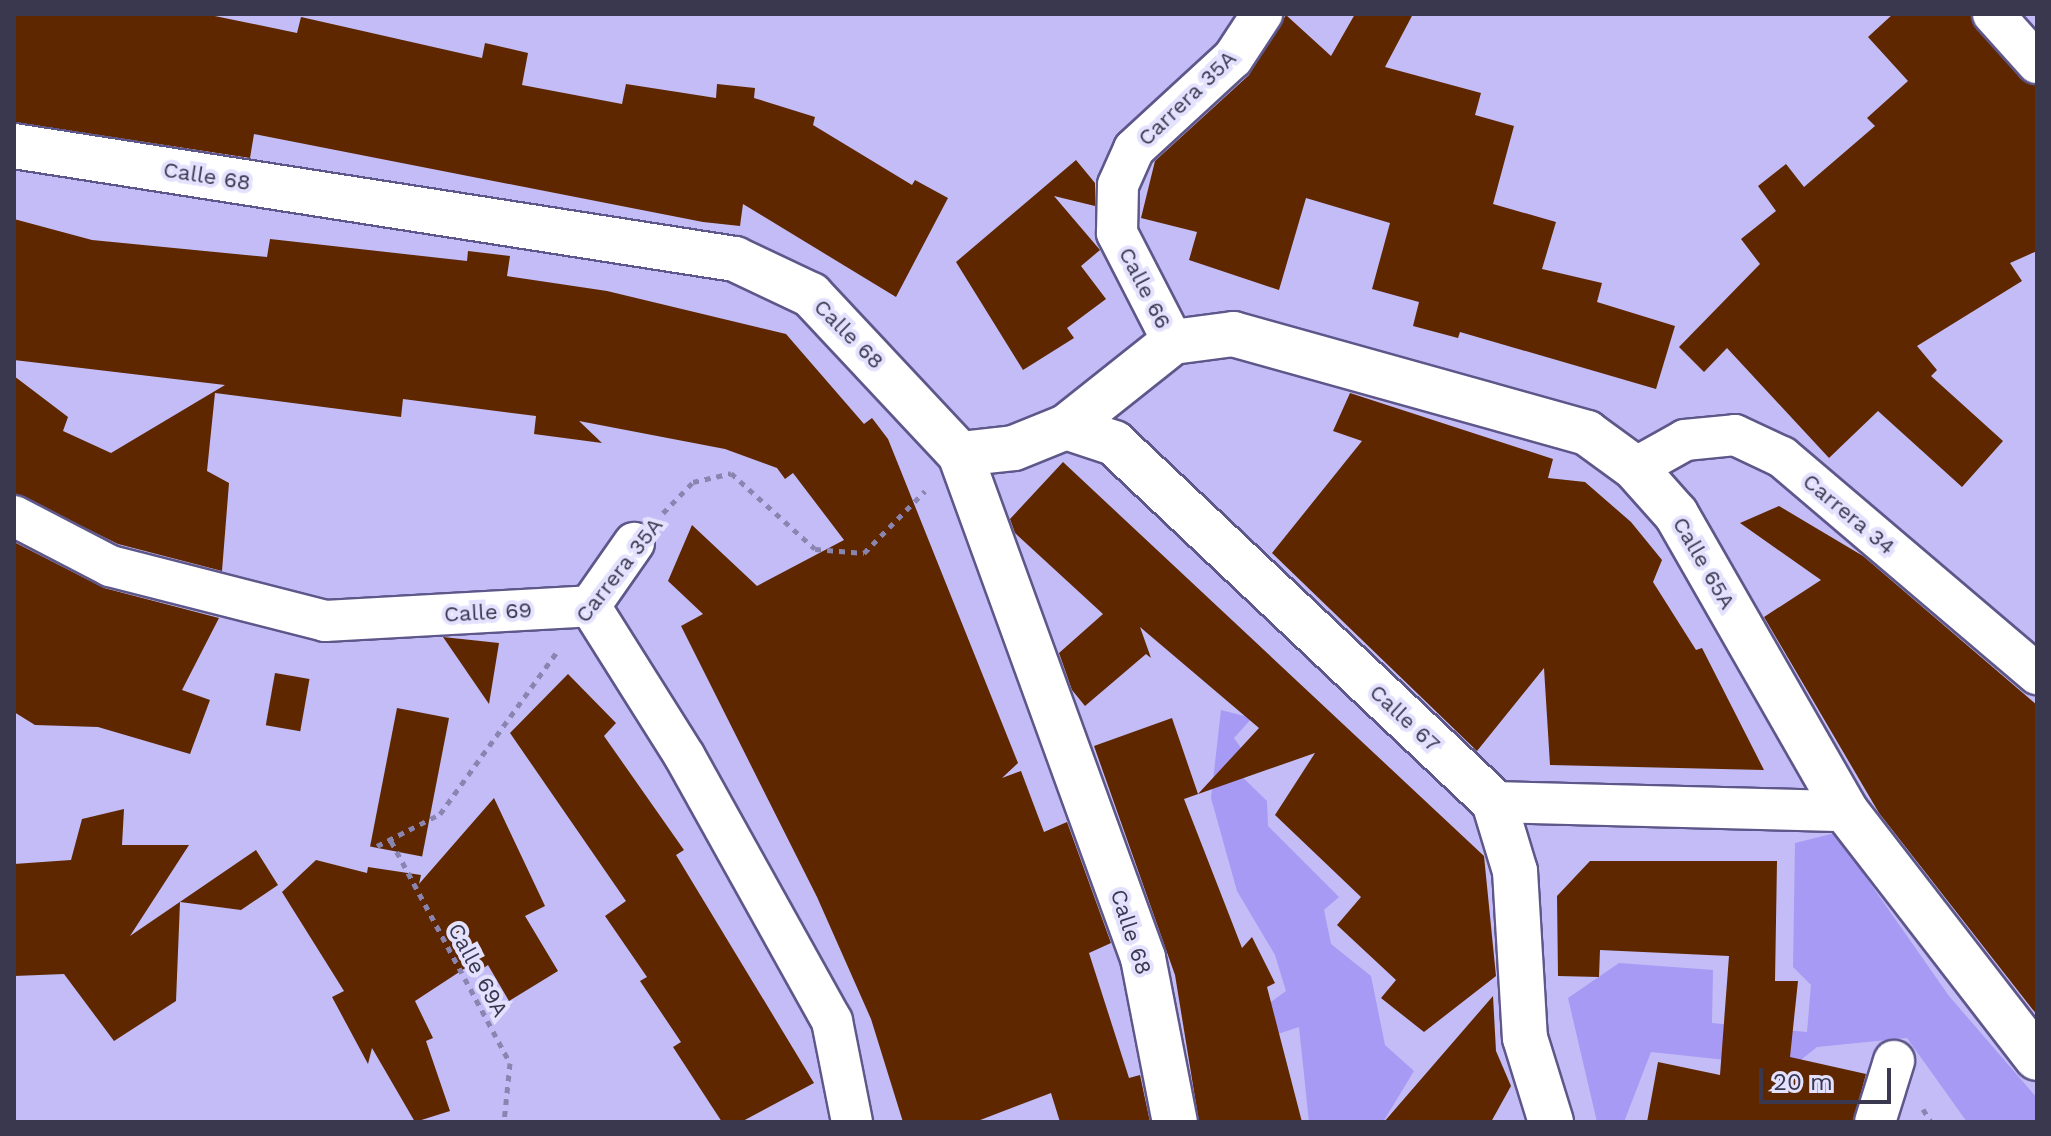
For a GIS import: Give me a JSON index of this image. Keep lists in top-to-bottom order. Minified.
{"streets":{"main road":["Calle 68","Calle 65A","Calle 67"],"street":["Carrera 35A","Calle 66","Carrera 34","Calle 69"],"path":["Calle 69A"]},"crossings":[["Carrera 35A","Calle 68"],["Carrera 35A","Calle 66"],["Carrera 35A","Calle 69"],["Carrera 35A","Calle 69A"],["Calle 66","Calle 65A"],["Carrera 34","Calle 65A"]],"scale_bar":"20 m"}
